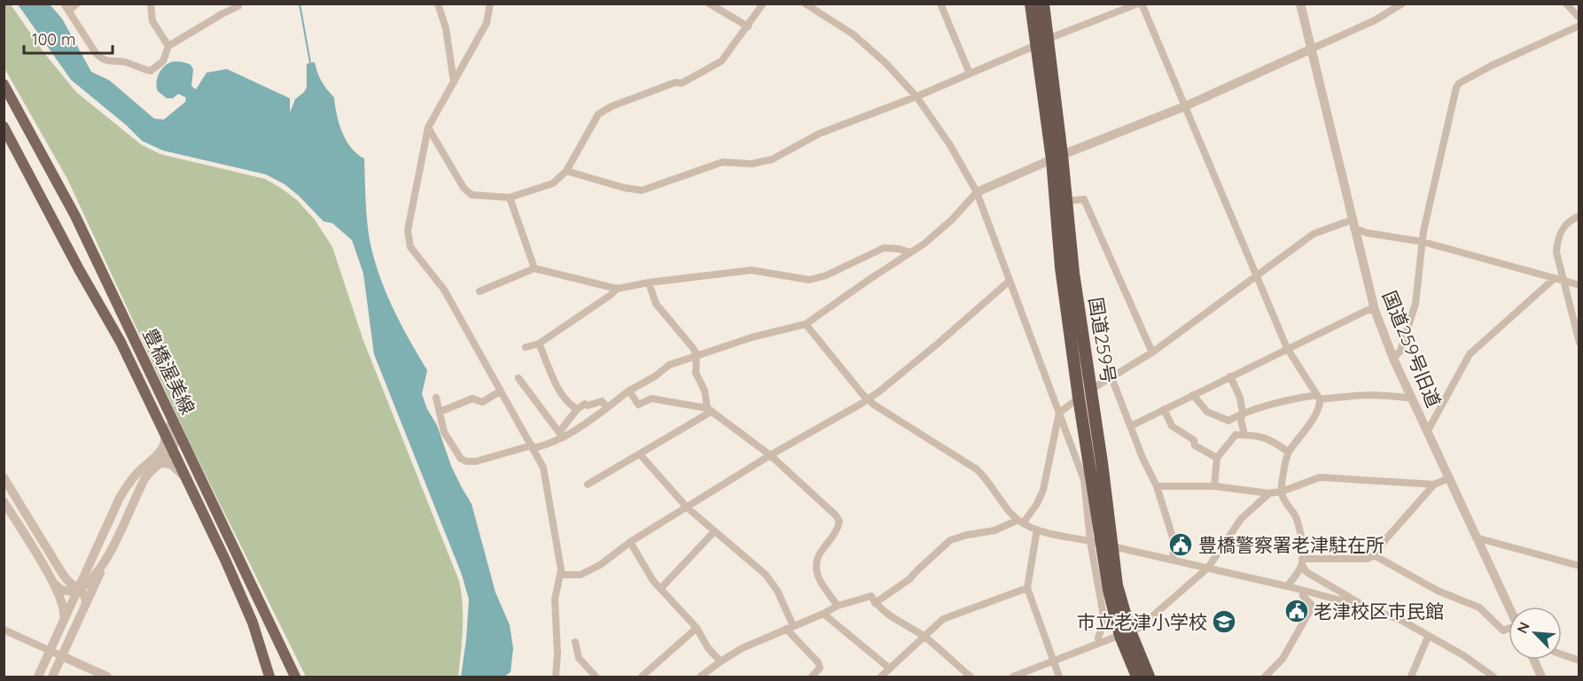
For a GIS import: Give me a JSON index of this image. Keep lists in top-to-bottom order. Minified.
{"streets":{"highway":["国道259号"],"main road":["豊橋渥美線"],"street":["国道259号旧道"]},"places":{"public building":["豊橋警察署老津駐在所","老津校区市民館"],"school or university":["市立老津小学校"]},"scale_bar":"100 m","north":"top left"}
